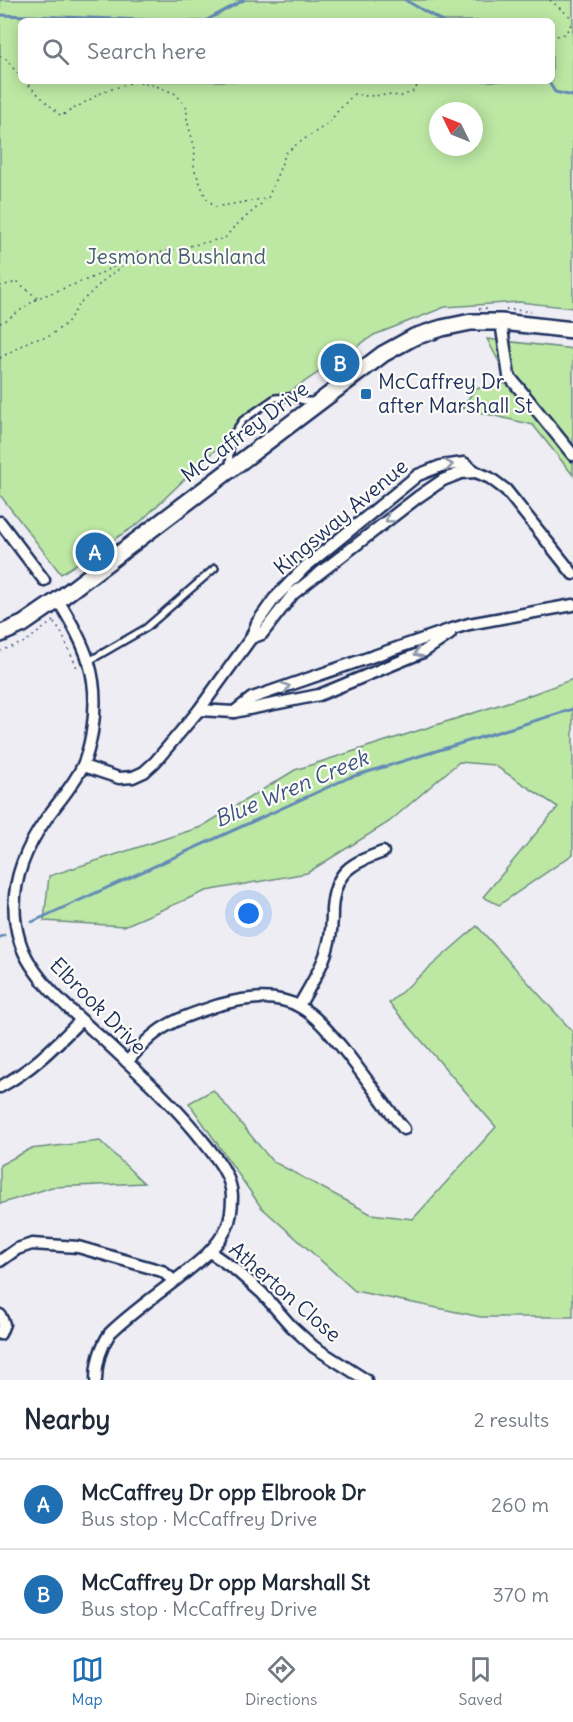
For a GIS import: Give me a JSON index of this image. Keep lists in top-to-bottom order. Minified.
{"streets":{"main road":["McCaffrey Drive"],"street":["Kingsway Avenue","Elbrook Drive","Atherton Close"]},"crossings":[["McCaffrey Drive","Elbrook Drive"],["Kingsway Avenue","Elbrook Drive"],["Elbrook Drive","Atherton Close"]],"water":["Blue Wren Creek"],"parks":["Jesmond Bushland"],"places":{"transit":["McCaffrey Dr after Marshall St"]},"north":"top left","page":{"search":"Search here","pins":["B","A"],"heading":["Nearby","2 results"],"list":[{"mark":"A","name":"McCaffrey Dr opp Elbrook Dr","note":"Bus stop · McCaffrey Drive","value":"260 m"},{"mark":"B","name":"McCaffrey Dr opp Marshall St","note":"Bus stop · McCaffrey Drive","value":"370 m"}],"nav":["Map","Directions","Saved"]}}
